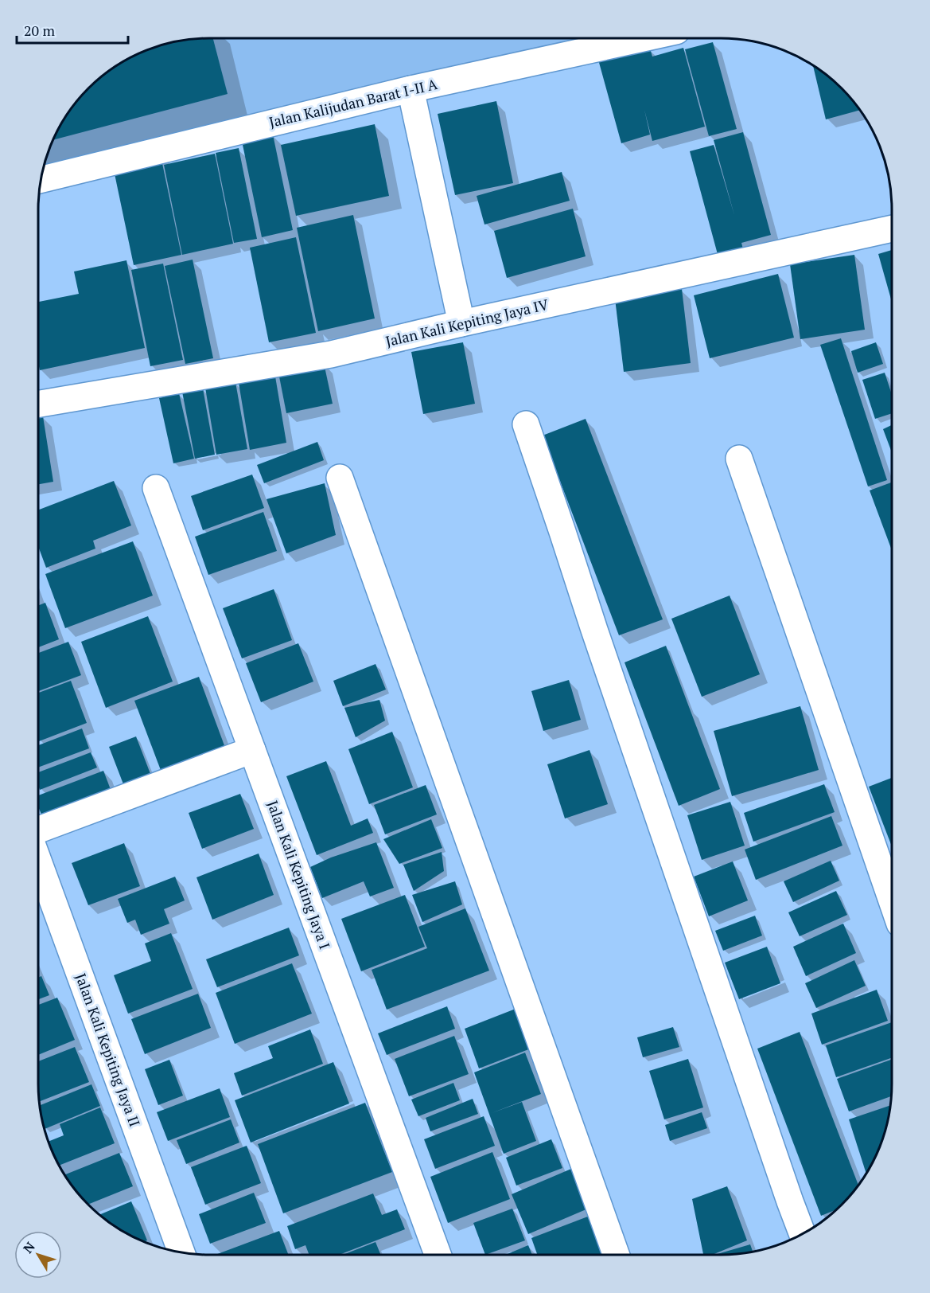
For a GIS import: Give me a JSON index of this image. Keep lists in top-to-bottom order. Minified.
{"streets":{"street":["Jalan Kalijudan Barat I-II A","Jalan Kali Kepiting Jaya IV","Jalan Kali Kepiting Jaya I","Jalan Kali Kepiting Jaya II"]},"scale_bar":"20 m","north":"top left"}
